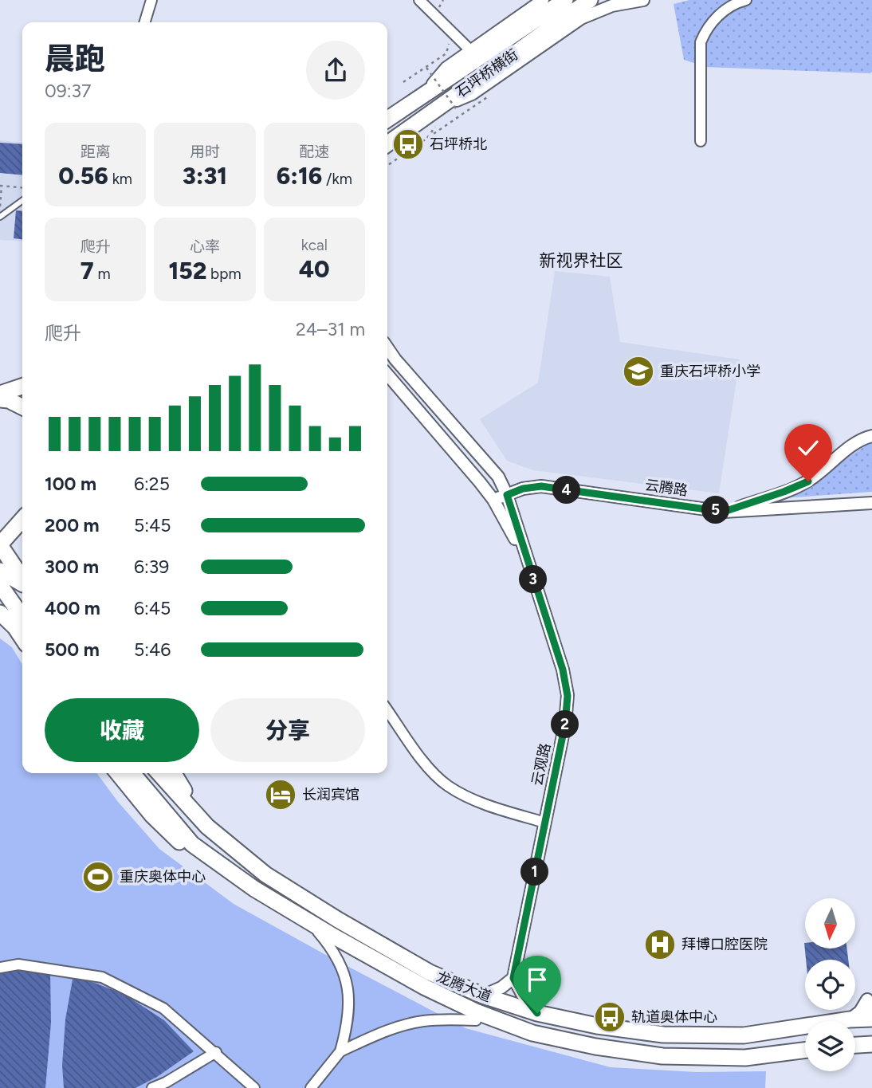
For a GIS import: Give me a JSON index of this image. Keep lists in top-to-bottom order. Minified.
{"streets":{"main road":["石坪桥横街","龙腾大道"],"street":["云腾路","云观路"]},"crossings":[["云腾路","云观路"]],"districts":["新视界社区"],"places":{"bus stop":["石坪桥北","轨道奥体中心"],"school or university":["重庆石坪桥小学"],"hotel":["长润宾馆"],"sports":["重庆奥体中心"],"hospital":["拜博口腔医院"]},"north":"bottom","page":{"heading":["晨跑","09:37"],"stats":[["距离","0.56 km"],["用时","3:31"],["配速","6:16 /km"],["爬升","7 m"],["心率","152 bpm"],["kcal","40"]],"chart":["爬升","24–31 m"],"list":[{"name":"100 m","note":"6:25"},{"name":"200 m","note":"5:45"},{"name":"300 m","note":"6:39"},{"name":"400 m","note":"6:45"},{"name":"500 m","note":"5:46"}],"pins":["4","5","3","2","1"],"buttons":["收藏","分享"]}}
